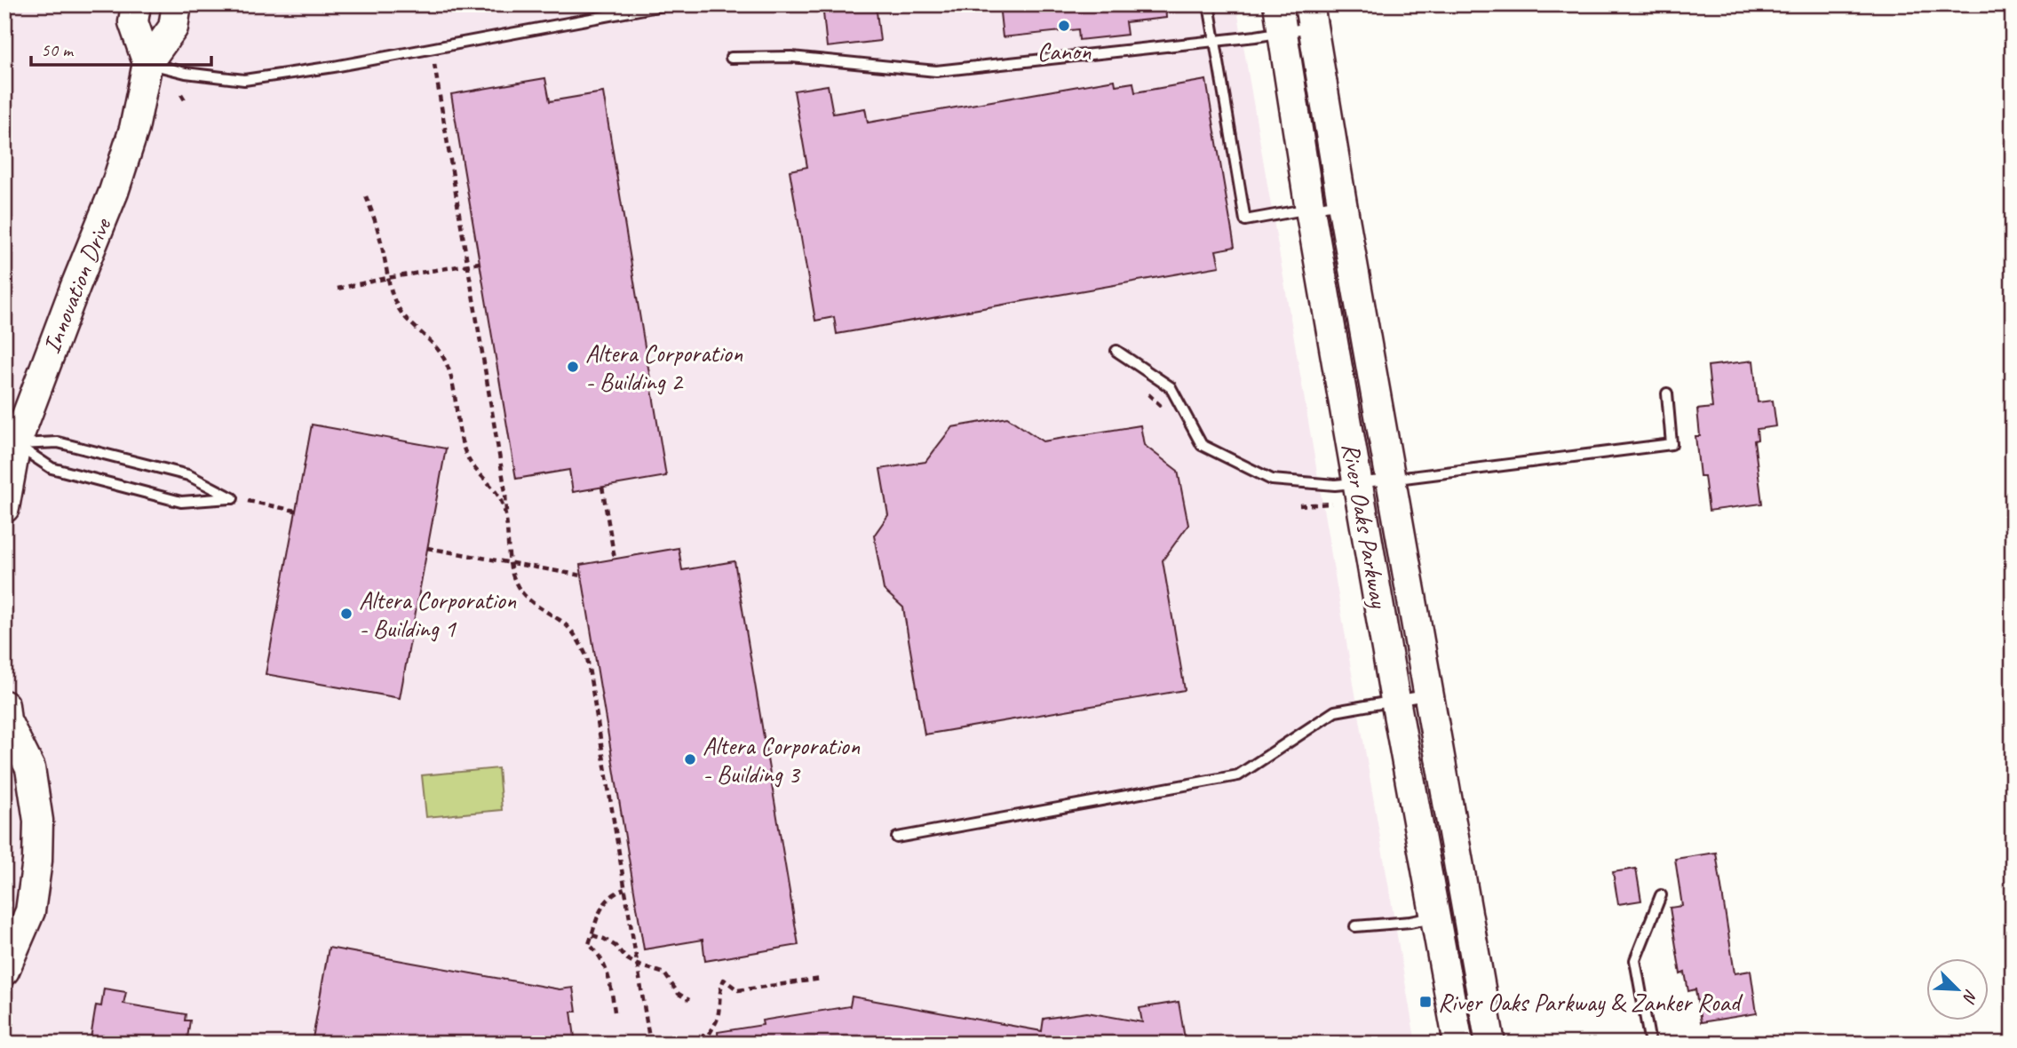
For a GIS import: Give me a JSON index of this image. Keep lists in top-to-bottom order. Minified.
{"streets":{"street":["Innovation Drive","River Oaks Parkway"]},"places":{"other":["Canon","Altera Corporation - Building 2","Altera Corporation - Building 1","Altera Corporation - Building 3"],"transit":["River Oaks Parkway & Zanker Road"]},"scale_bar":"50 m","north":"bottom right"}
